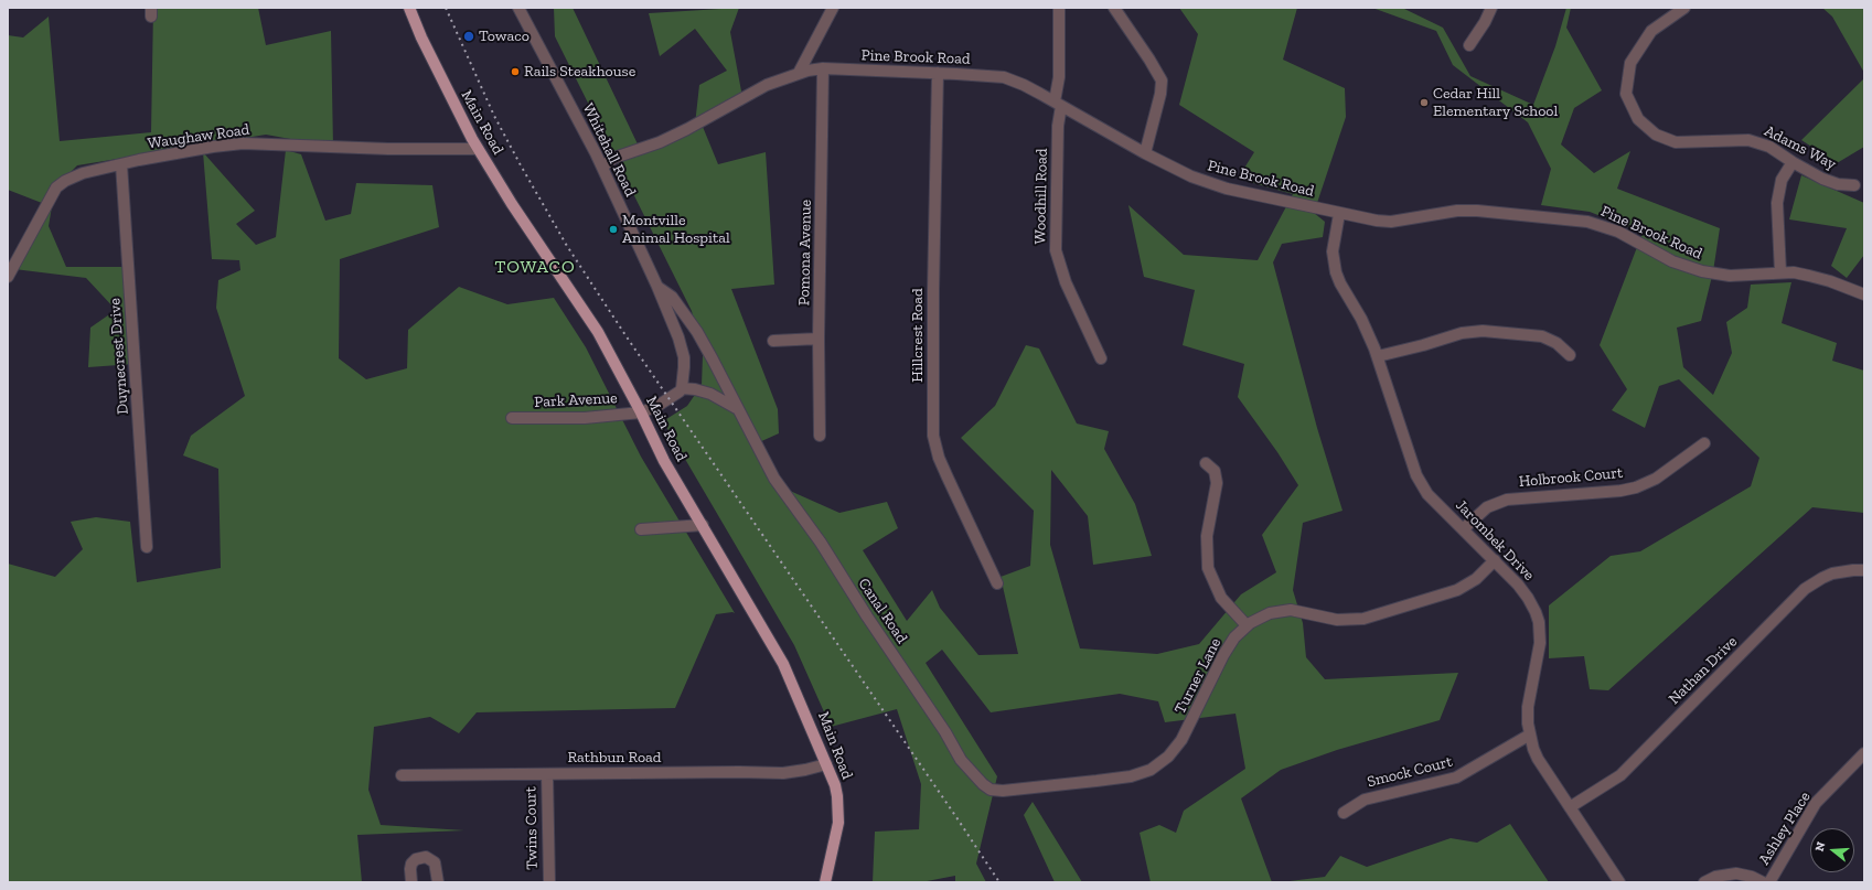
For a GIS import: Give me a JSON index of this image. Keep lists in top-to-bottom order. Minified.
{"streets":{"main road":["Main Road"],"street":["Pine Brook Road","Waughaw Road","Adams Way","Whitehall Road","Woodhill Road","Pomona Avenue","Hillcrest Road","Duynecrest Drive","Park Avenue","Holbrook Court","Jarombek Drive","Canal Road","Nathan Drive","Turner Lane","Rathbun Road","Smock Court","Twins Court","Ashley Place"]},"crossings":[["Pine Brook Road","Whitehall Road"],["Pine Brook Road","Woodhill Road"],["Pine Brook Road","Pomona Avenue"],["Pine Brook Road","Hillcrest Road"],["Pine Brook Road","Jarombek Drive"],["Main Road","Waughaw Road"],["Main Road","Park Avenue"],["Main Road","Rathbun Road"],["Waughaw Road","Duynecrest Drive"],["Whitehall Road","Canal Road"],["Holbrook Court","Jarombek Drive"],["Jarombek Drive","Nathan Drive"],["Jarombek Drive","Turner Lane"],["Jarombek Drive","Smock Court"],["Canal Road","Turner Lane"],["Rathbun Road","Twins Court"]],"districts":["TOWACO"],"places":["Towaco","Rails Steakhouse","Cedar Hill Elementary School","Montville Animal Hospital"],"north":"left"}
